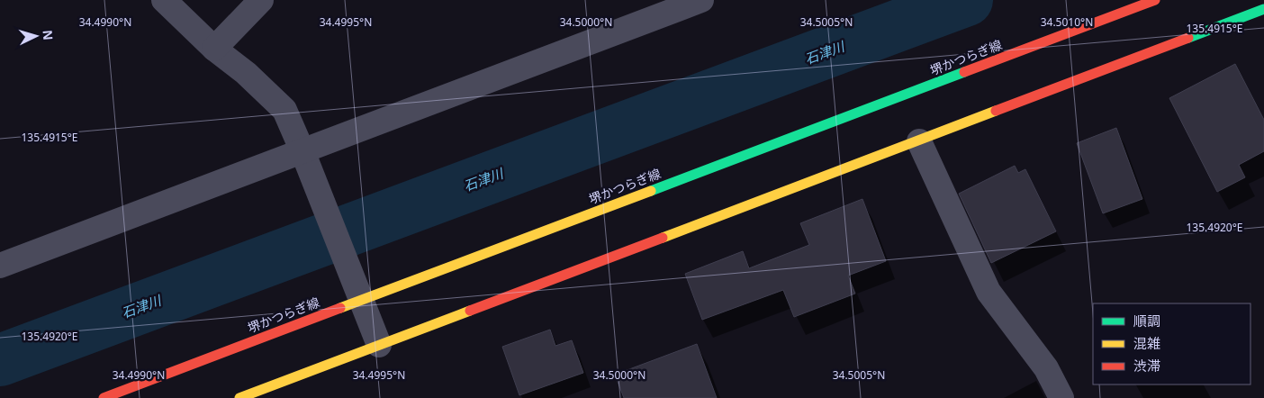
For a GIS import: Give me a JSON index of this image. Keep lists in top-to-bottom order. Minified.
{"streets":{"main road":["堺かつらぎ線"]},"water":["石津川"],"legend":["順調","混雑","渋滞"],"north":"right","coordinates":["34.4990°N","34.4995°N","34.5000°N","34.5005°N","34.5010°N","135.4915°E","135.4920°E"]}
